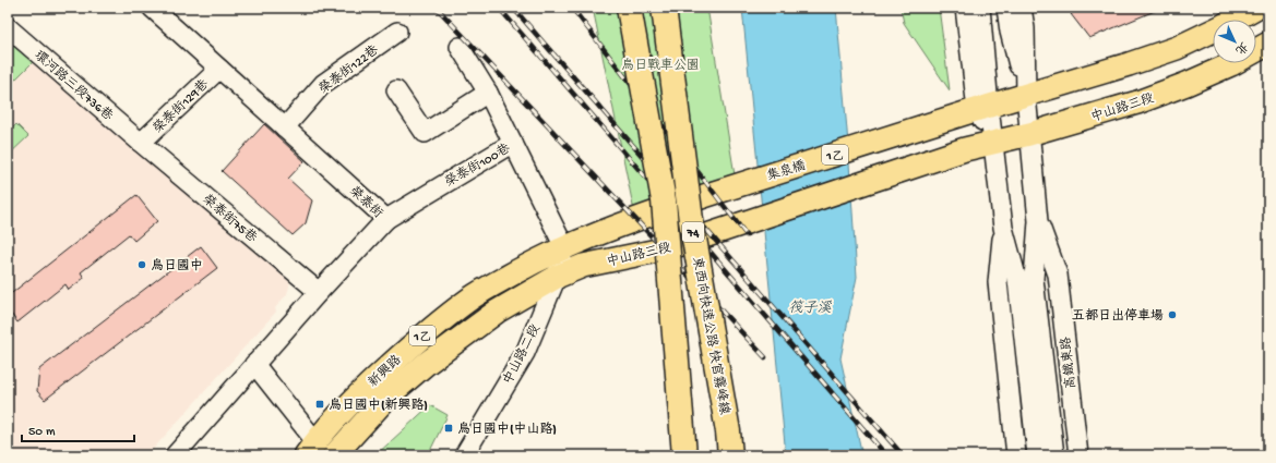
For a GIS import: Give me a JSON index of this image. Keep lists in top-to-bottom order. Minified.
{"streets":{"highway":["74","東西向快速公路 快官霧峰線"],"main road":["中山路三段","1乙","集泉橋","新興路"],"street":["榮泰街122巷","環河路三段736巷","榮泰街129巷","榮泰街100巷","榮泰街","榮泰街75巷","中山路二段","高鐵東路"]},"crossings":[["榮泰街122巷","榮泰街"],["環河路三段736巷","榮泰街129巷"],["環河路三段736巷","榮泰街75巷"],["榮泰街129巷","榮泰街"],["榮泰街129巷","榮泰街75巷"],["中山路三段","中山路二段"],["中山路三段","高鐵東路"],["中山路三段","新興路"],["1乙","榮泰街100巷"],["1乙","集泉橋"],["1乙","中山路二段"],["1乙","高鐵東路"],["1乙","新興路"],["榮泰街100巷","榮泰街"],["榮泰街100巷","中山路二段"],["榮泰街100巷","新興路"],["榮泰街","榮泰街75巷"],["中山路二段","新興路"]],"water":["筏子溪"],"parks":["烏日戰車公園"],"places":{"other":["烏日國中","五都日出停車場"],"transit":["烏日國中(新興路)","烏日國中(中山路)"]},"scale_bar":"50 m","north":"bottom right"}
